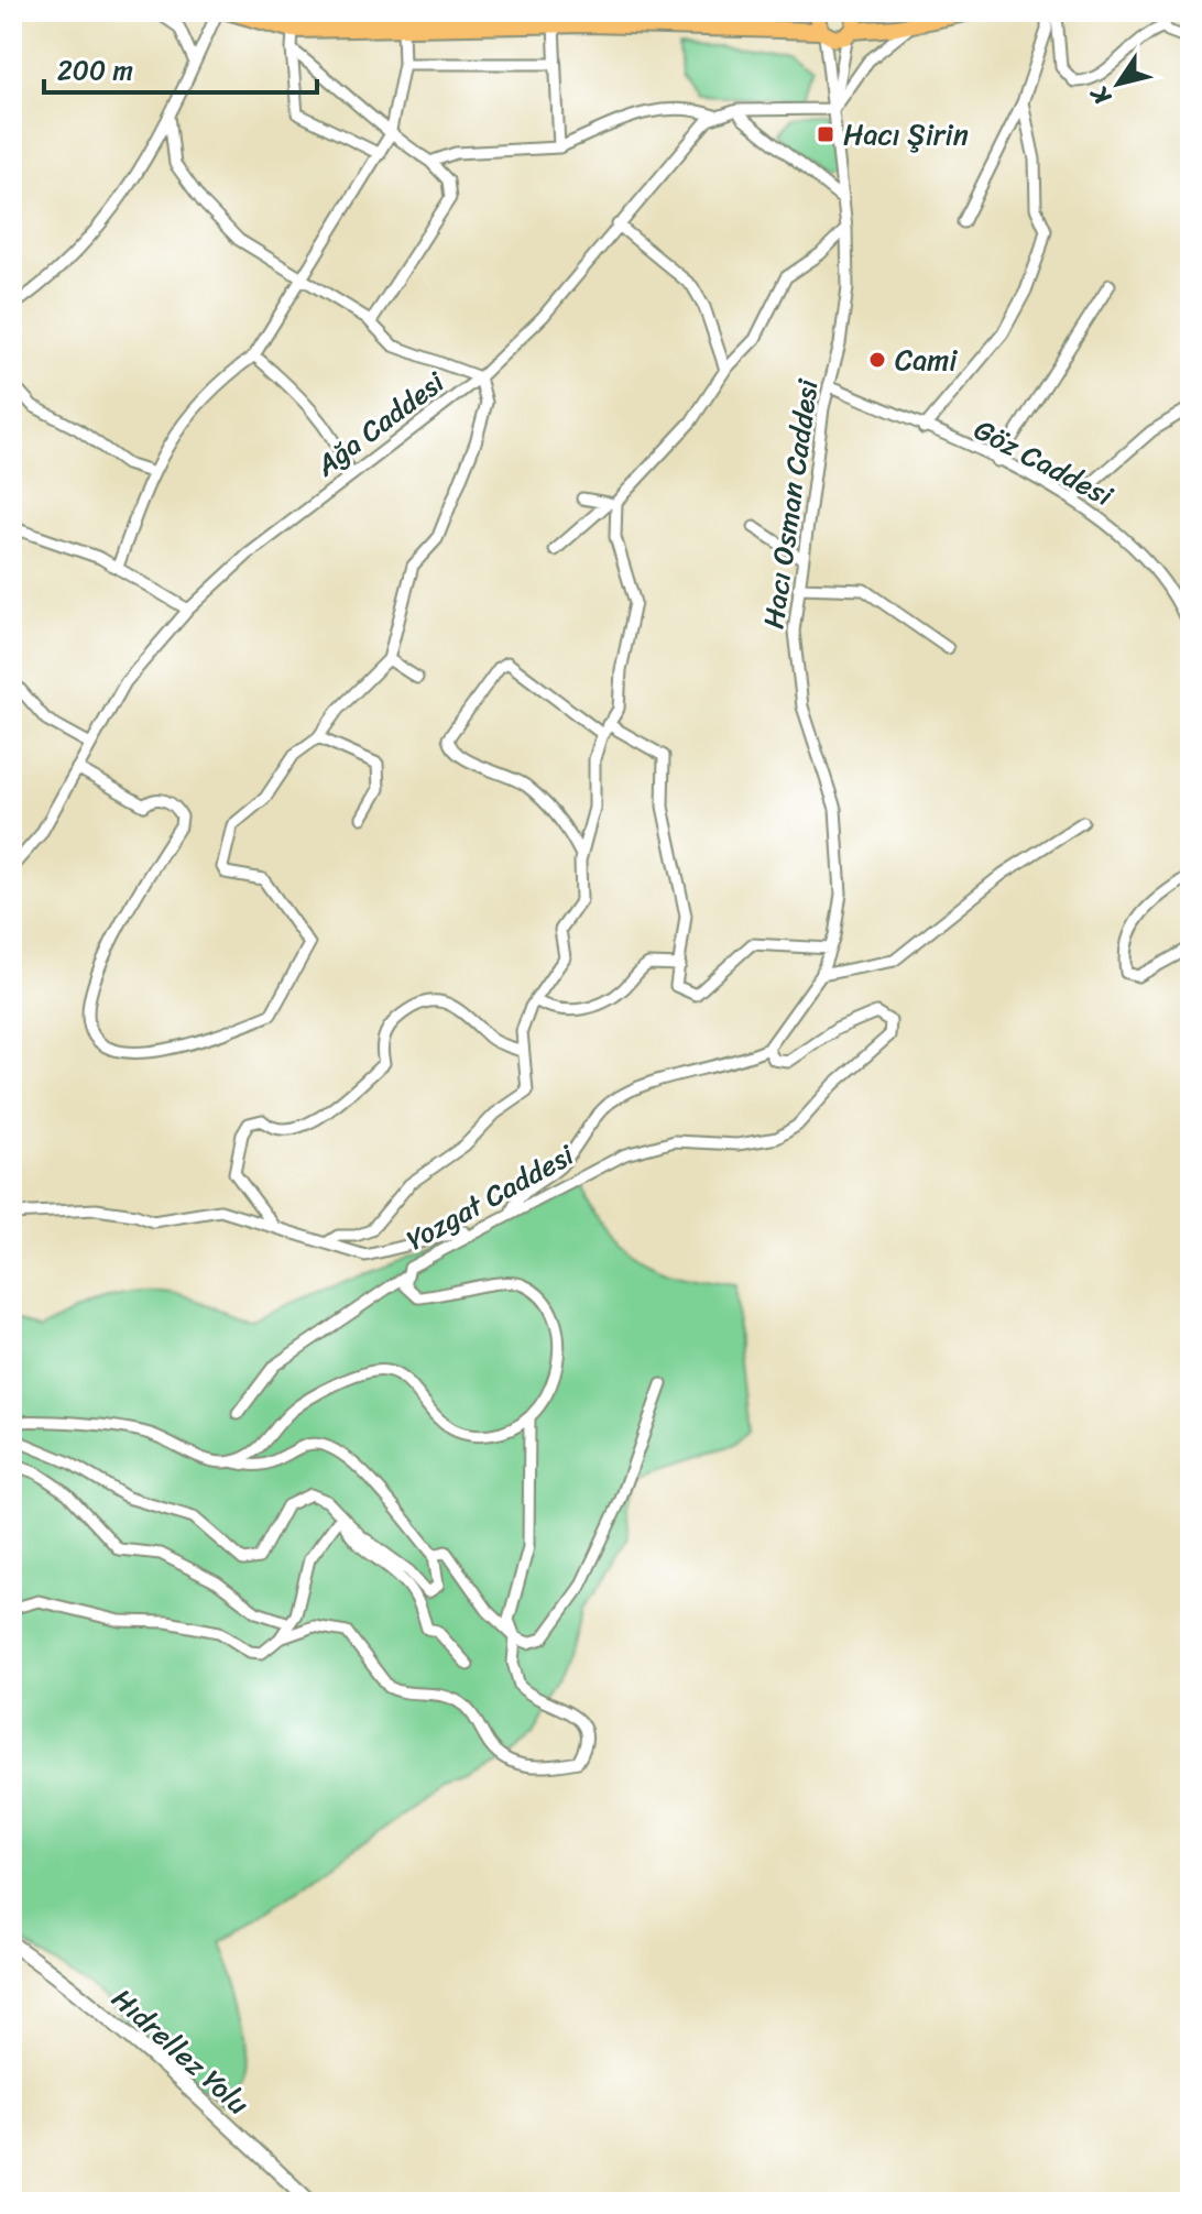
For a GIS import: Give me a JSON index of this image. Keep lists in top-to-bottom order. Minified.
{"streets":{"street":["Ağa Caddesi","Göz Caddesi","Hacı Osman Caddesi","Yozgat Caddesi","Hıdrellez Yolu"]},"crossings":[["Göz Caddesi","Hacı Osman Caddesi"],["Hacı Osman Caddesi","Yozgat Caddesi"]],"places":{"transit":["Hacı Şirin"],"other":["Cami"]},"scale_bar":"200 m","north":"bottom left"}
